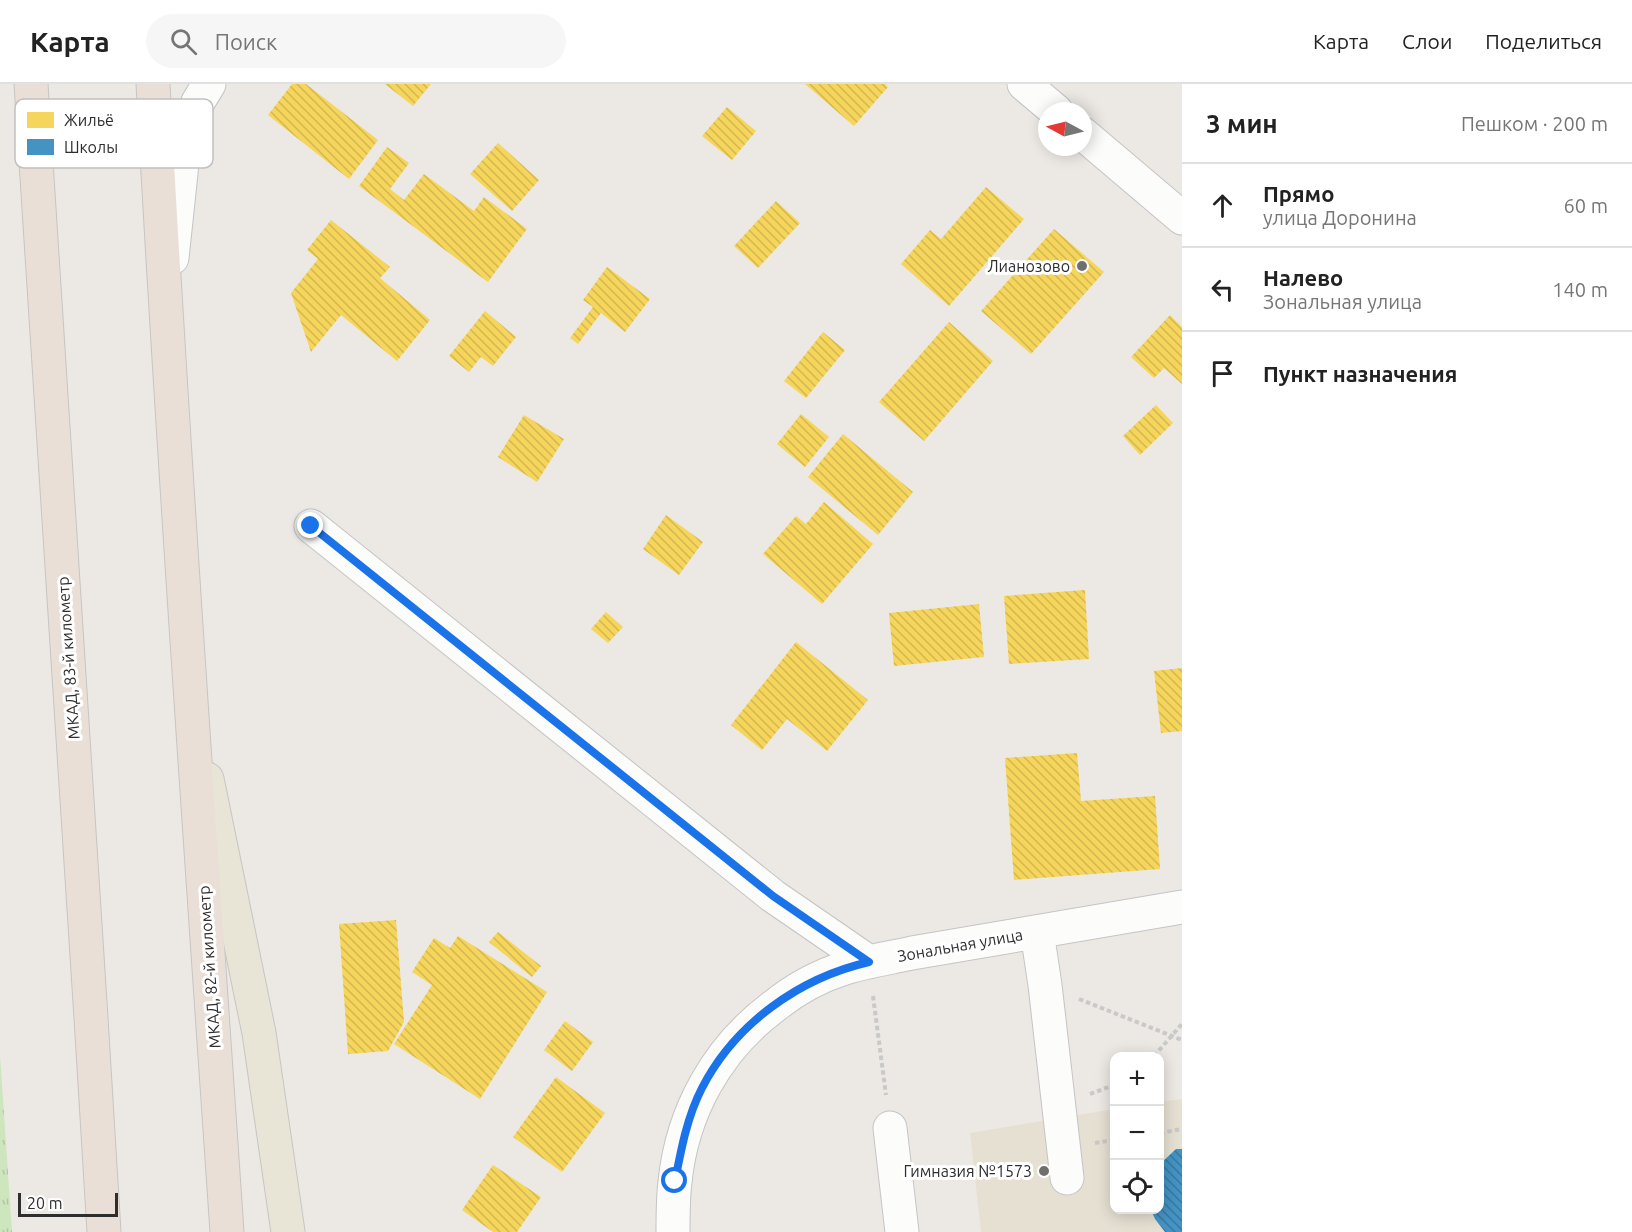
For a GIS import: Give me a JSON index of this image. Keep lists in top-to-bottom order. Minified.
{"streets":{"highway":["МКАД, 83-й километр","МКАД, 82-й километр"],"street":["Зональная улица"]},"places":["Лианозово","Гимназия №1573"],"legend":["Жильё","Школы"],"scale_bar":"20 m","north":"left","page":{"header":"Карта","search":"Поиск","nav":["Карта","Слои","Поделиться"],"heading":["3 мин","Пешком · 200 m"],"list":[["Прямо","улица Доронина","60 m"],["Налево","Зональная улица","140 m"],"Пункт назначения"],"map_buttons":["+","−"],"scale":"20 m"}}
